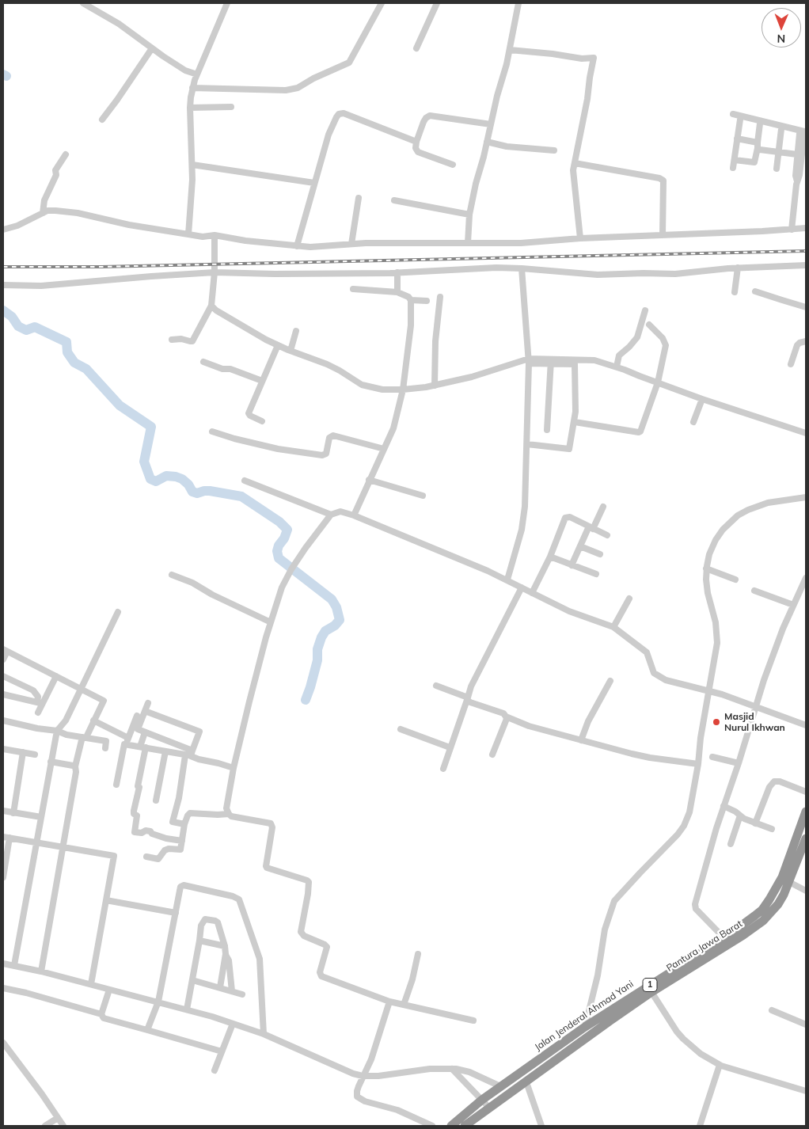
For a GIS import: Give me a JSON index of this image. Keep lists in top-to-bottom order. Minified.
{"streets":{"highway":["Pantura Jawa Barat","1","Jalan Jenderal Ahmad Yani"]},"crossings":[["Pantura Jawa Barat","Jalan Jenderal Ahmad Yani"]],"places":["Masjid Nurul Ikhwan"],"north":"bottom"}
